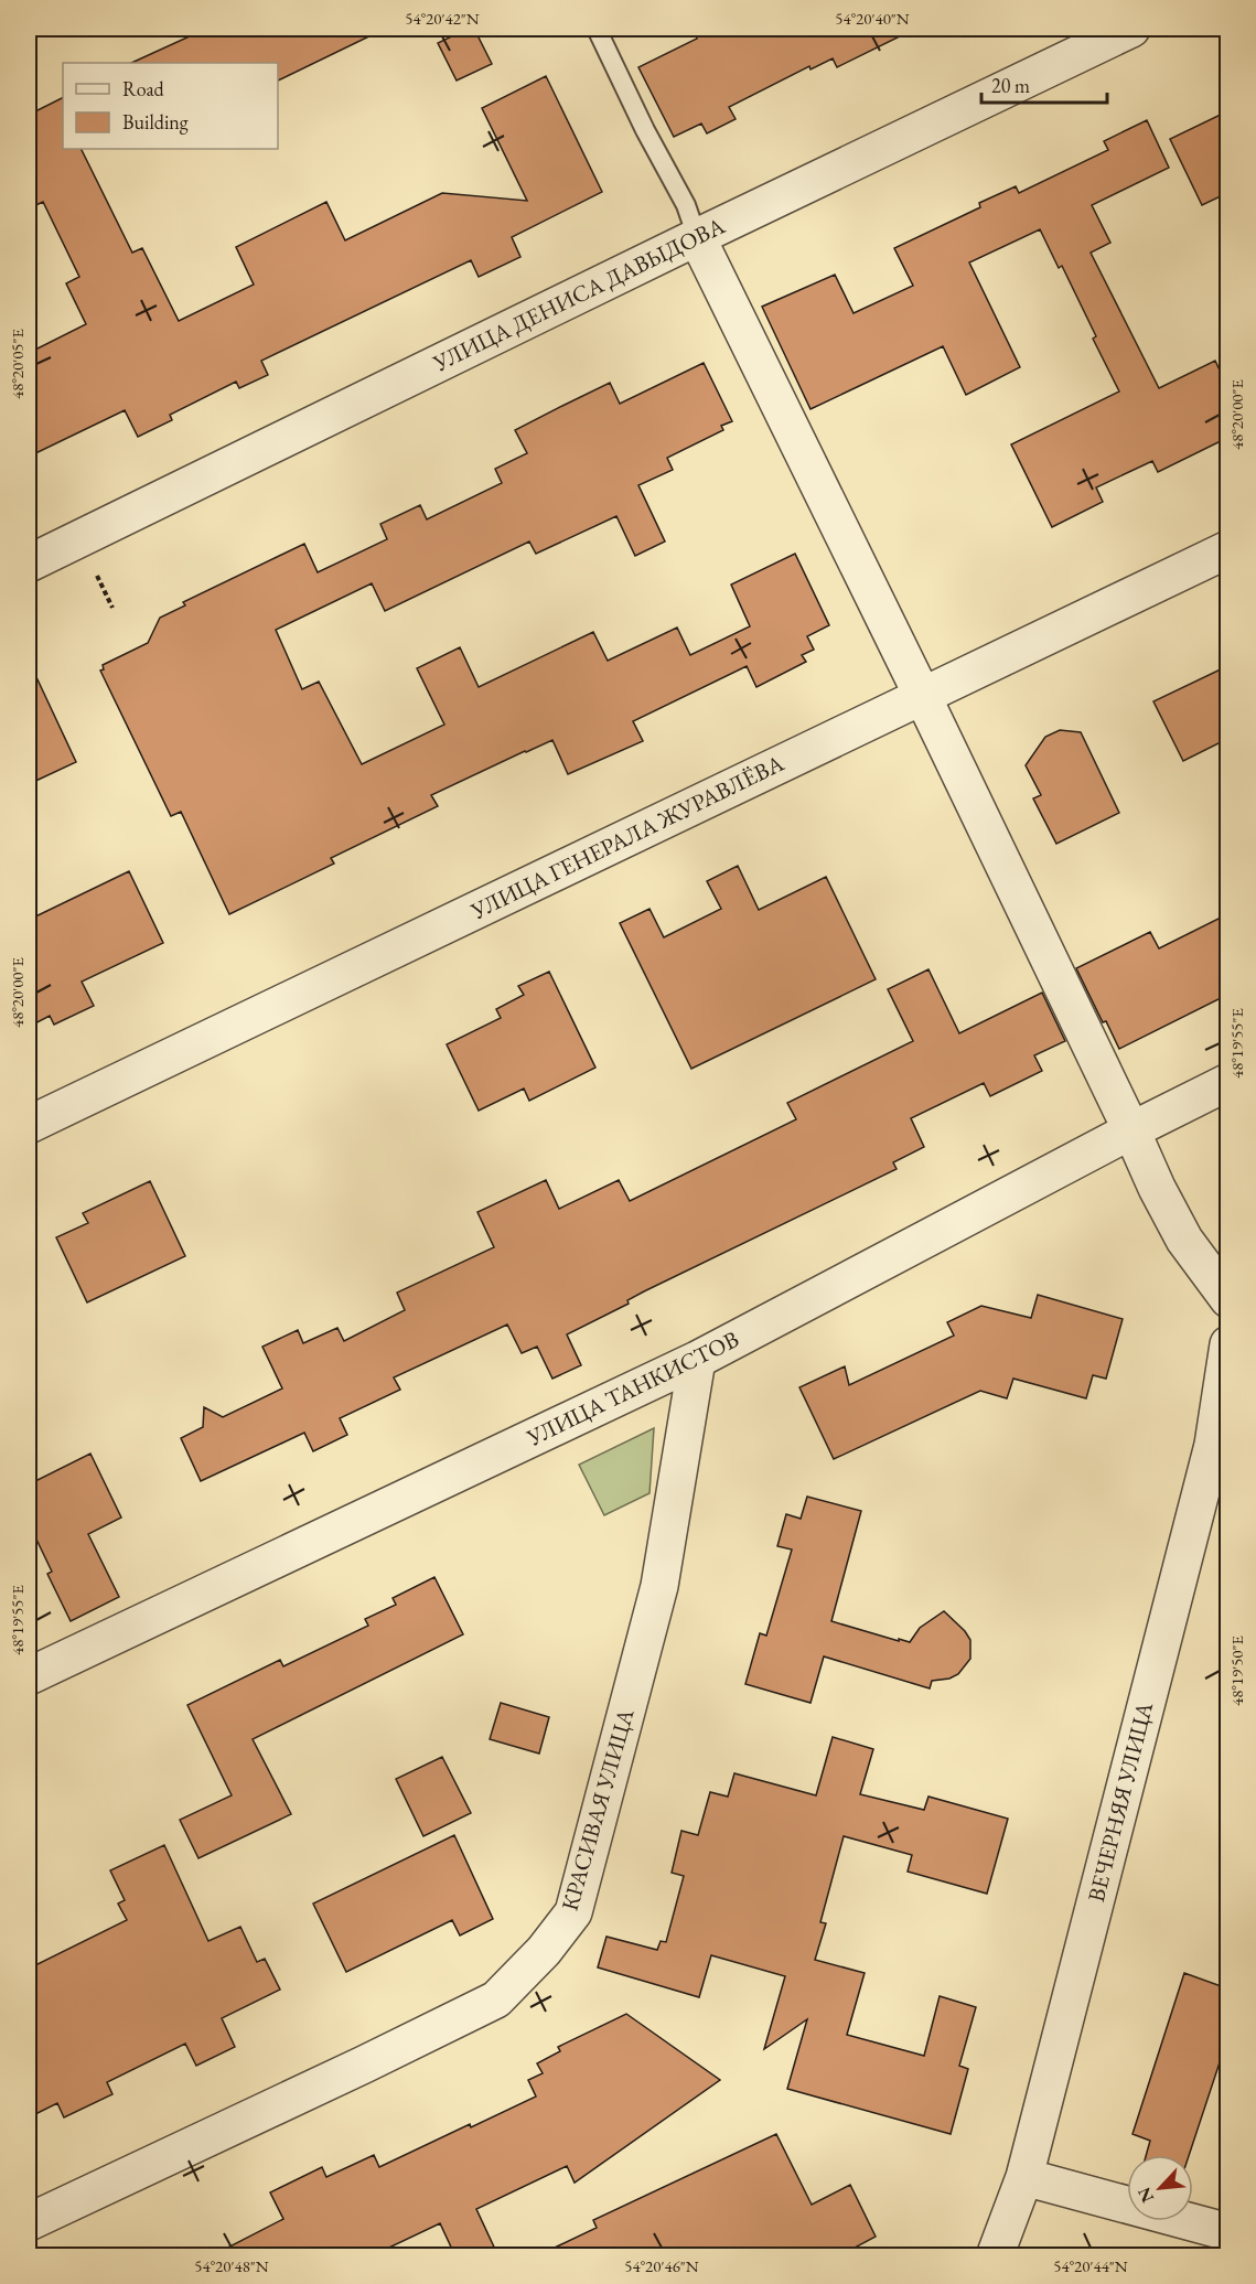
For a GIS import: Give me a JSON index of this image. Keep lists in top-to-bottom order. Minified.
{"streets":{"street":["УЛИЦА ДЕНИСА ДАВЫДОВА","УЛИЦА ГЕНЕРАЛА ЖУРАВЛЁВА","УЛИЦА ТАНКИСТОВ","ВЕЧЕРНЯЯ УЛИЦА","КРАСИВАЯ УЛИЦА"]},"crossings":[["УЛИЦА ТАНКИСТОВ","КРАСИВАЯ УЛИЦА"]],"legend":["Road","Building"],"scale_bar":"20 m","north":"bottom left","coordinates":["54°20'42\"N","54°20'40\"N","48°20'05\"E","48°20'00\"E","48°19'55\"E","48°19'50\"E","54°20'48\"N","54°20'46\"N","54°20'44\"N"]}
